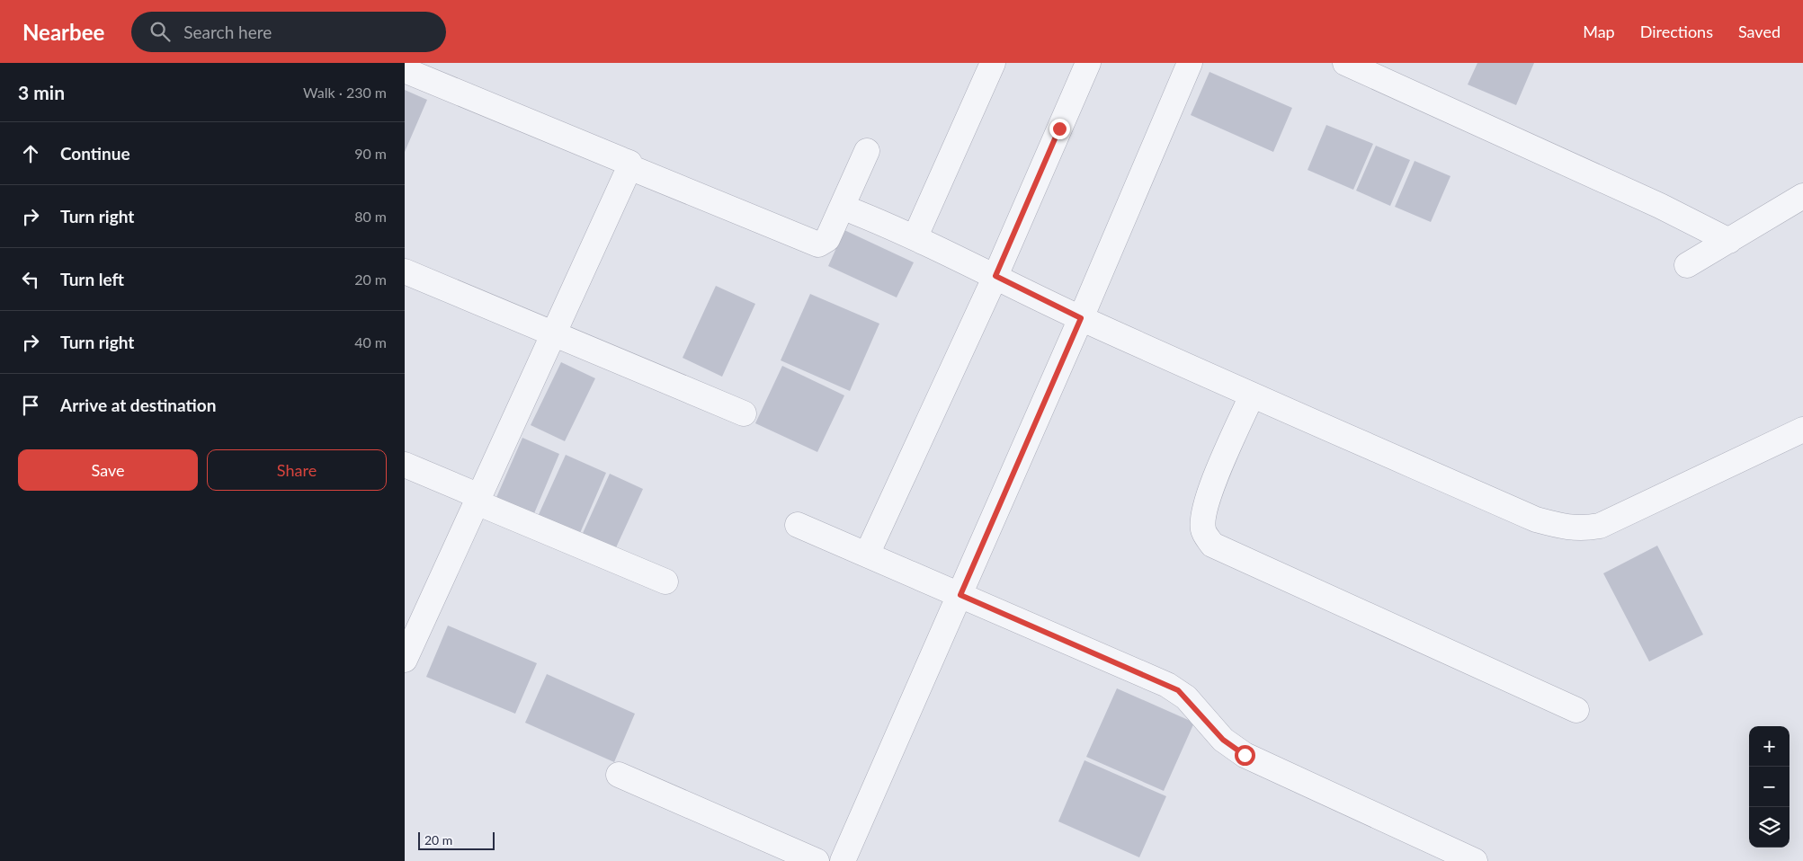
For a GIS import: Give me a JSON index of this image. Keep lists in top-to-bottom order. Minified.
{"scale_bar":"20 m","page":{"header":"Nearbee","search":"Search here","nav":["Map","Directions","Saved"],"heading":["3 min","Walk · 230 m"],"list":[["Continue","90 m"],["Turn right","80 m"],["Turn left","20 m"],["Turn right","40 m"],"Arrive at destination"],"buttons":["Save","Share"],"map_buttons":["+","−"],"scale":"20 m"}}
